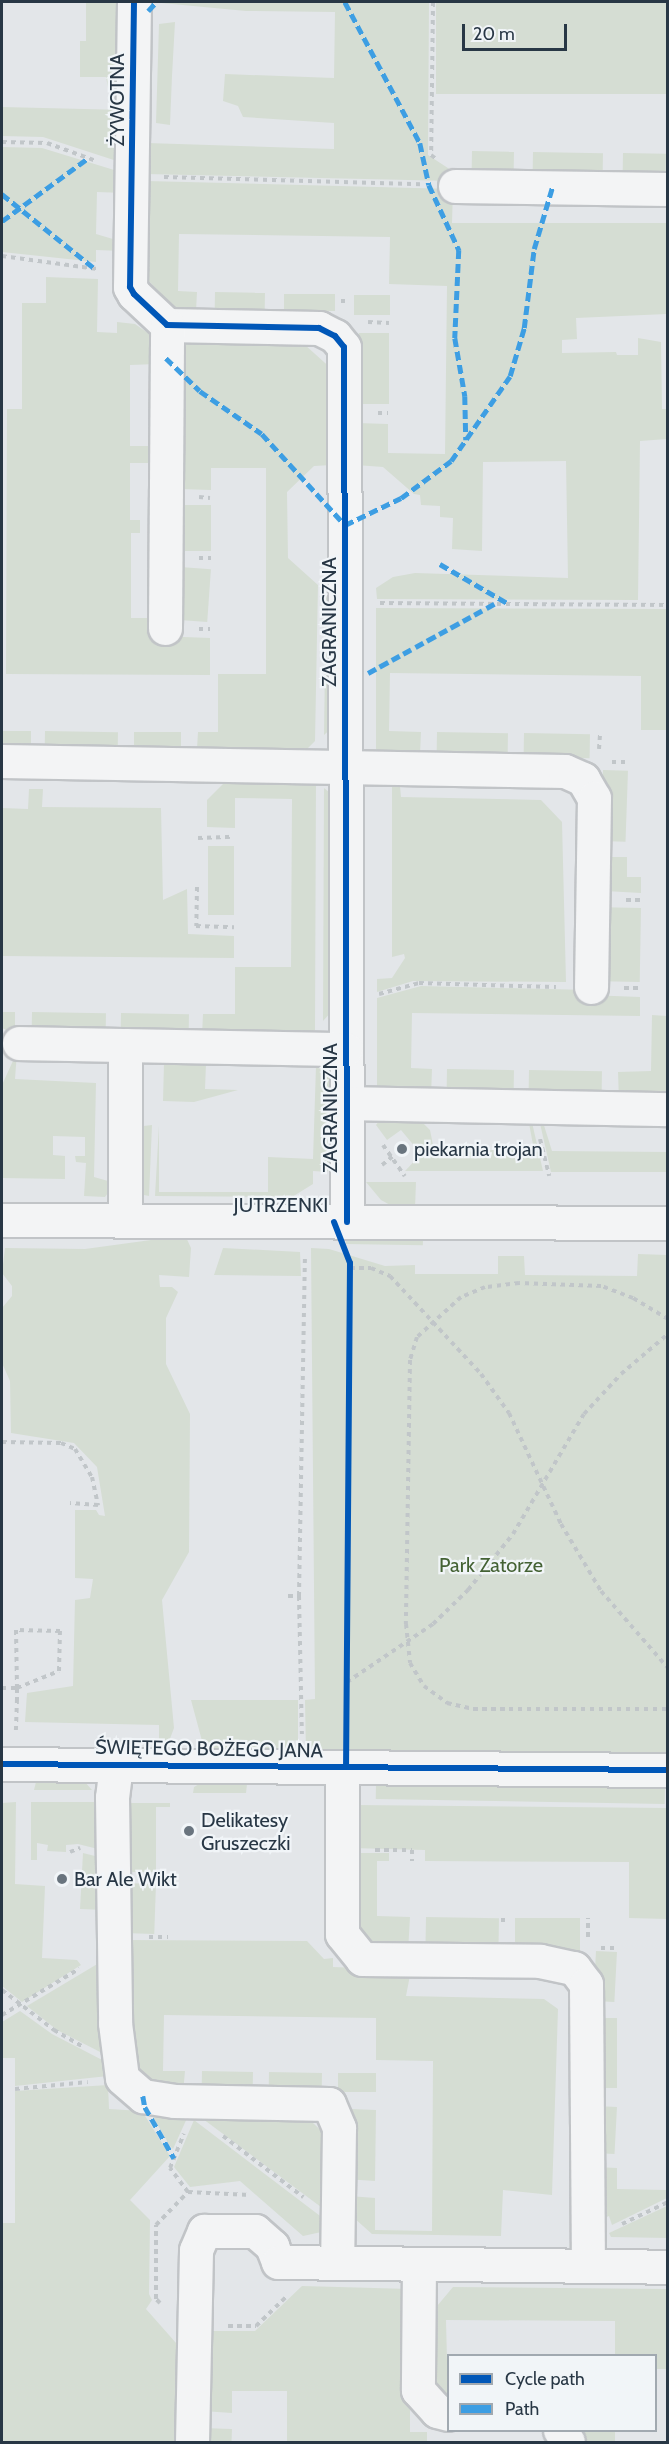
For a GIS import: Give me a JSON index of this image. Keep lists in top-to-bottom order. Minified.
{"streets":{"street":["ŻYWOTNA","ZAGRANICZNA","JUTRZENKI","ŚWIĘTEGO BOŻEGO JANA"]},"crossings":[["ZAGRANICZNA","JUTRZENKI"]],"parks":["Park Zatorze"],"places":["piekarnia trojan","Delikatesy Gruszeczki","Bar Ale Wikt"],"legend":["Cycle path","Path"],"scale_bar":"20 m"}
